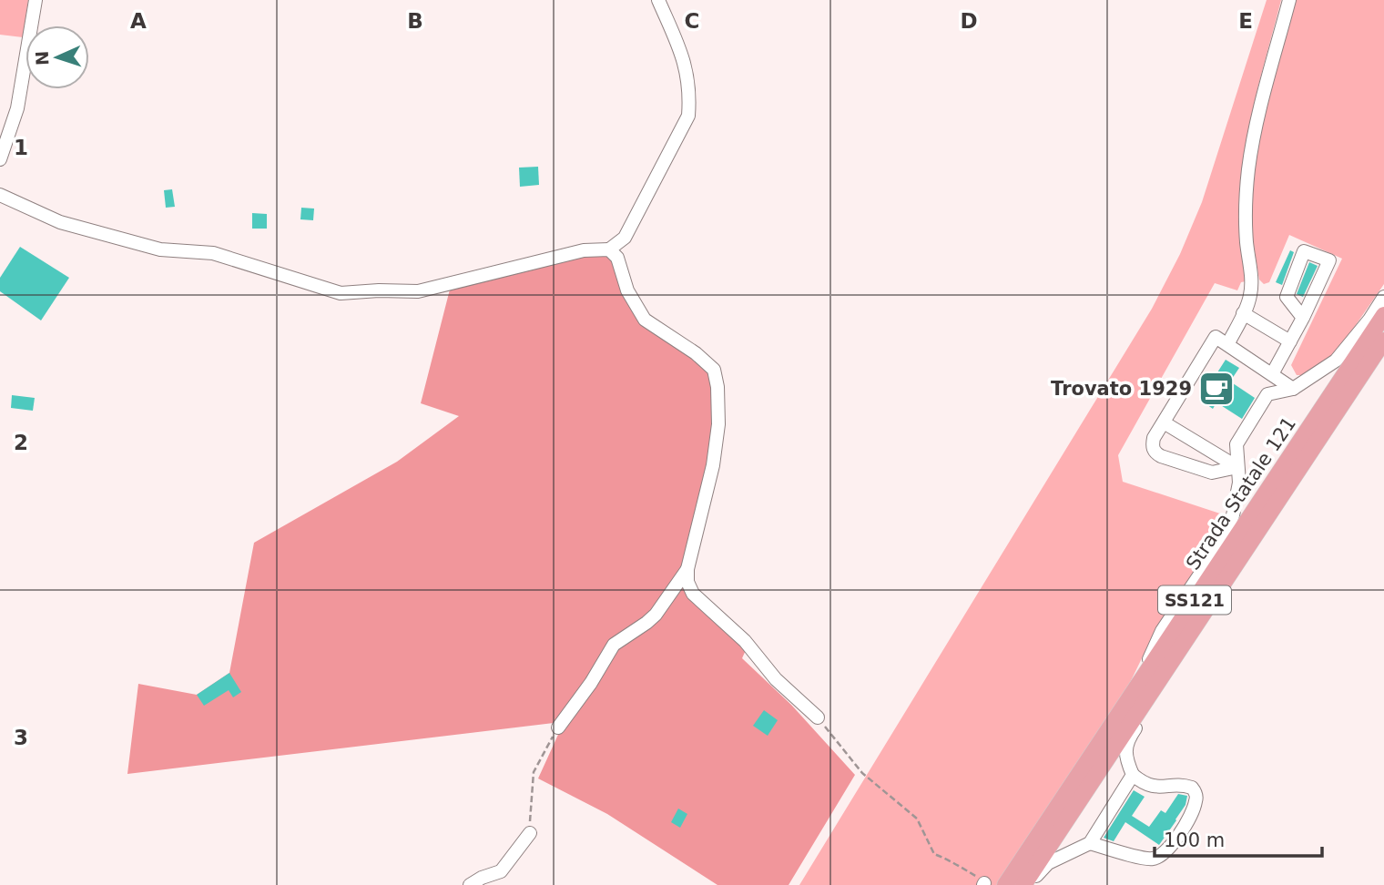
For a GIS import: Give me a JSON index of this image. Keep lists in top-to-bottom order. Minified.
{"streets":{"main road":["Strada Statale 121","SS121"]},"places":{"cafe":["Trovato 1929"]},"scale_bar":"100 m","north":"left","grid":{"columns":["A","B","C","D","E"],"rows":["1","2","3"]}}
